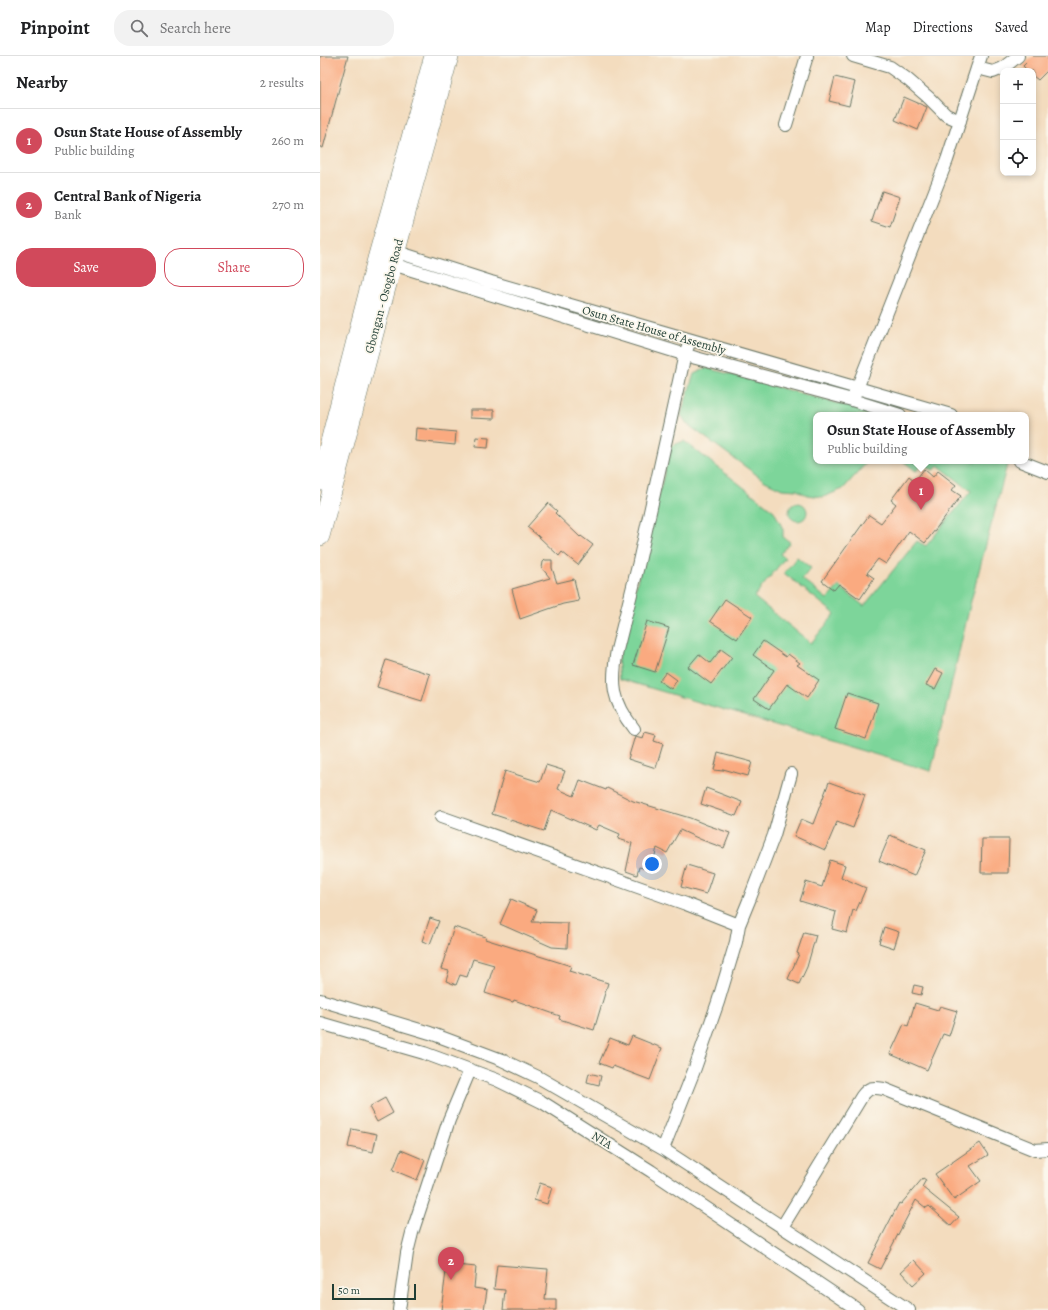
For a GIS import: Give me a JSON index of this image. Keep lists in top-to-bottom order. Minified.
{"streets":{"main road":["Gbongan - Osogbo Road"],"street":["Osun State House of Assembly","NTA"]},"crossings":[["Gbongan - Osogbo Road","Osun State House of Assembly"]],"scale_bar":"50 m","page":{"header":"Pinpoint","search":"Search here","nav":["Map","Directions","Saved"],"heading":["Nearby","2 results"],"map_buttons":["+","−"],"list":[{"mark":"1","name":"Osun State House of Assembly","note":"Public building","value":"260 m"},{"mark":"2","name":"Central Bank of Nigeria","note":"Bank","value":"270 m"}],"buttons":["Save","Share"],"popup":["Osun State House of Assembly","Public building"],"pins":["1","2"],"scale":"50 m"}}
